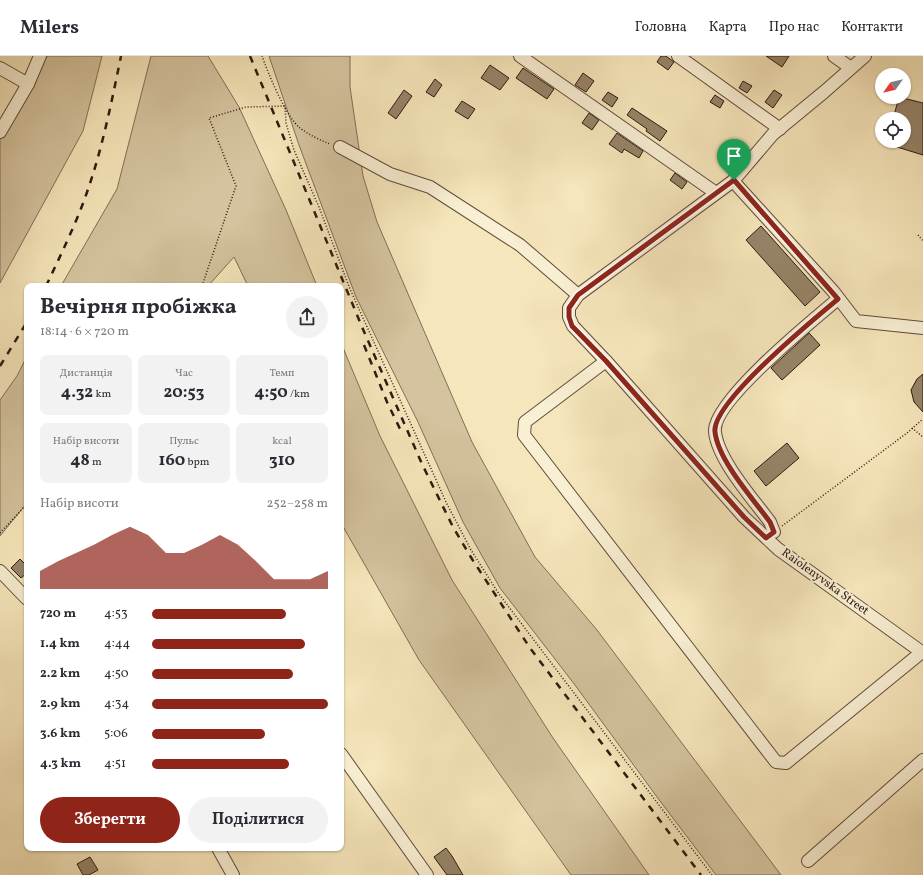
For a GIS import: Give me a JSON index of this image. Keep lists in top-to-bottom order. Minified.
{"streets":{"street":["Raiolenyvska Street"]},"north":"bottom left","page":{"header":"Milers","nav":["Головна","Карта","Про нас","Контакти"],"heading":["Вечірня пробіжка","18:14 · 6 × 720 m"],"stats":[["Дистанція","4.32 km"],["Час","20:53"],["Темп","4:50 /km"],["Набір висоти","48 m"],["Пульс","160 bpm"],["kcal","310"]],"chart":["Набір висоти","252–258 m"],"list":[{"name":"720 m","note":"4:53"},{"name":"1.4 km","note":"4:44"},{"name":"2.2 km","note":"4:50"},{"name":"2.9 km","note":"4:34"},{"name":"3.6 km","note":"5:06"},{"name":"4.3 km","note":"4:51"}],"buttons":["Зберегти","Поділитися"]}}
